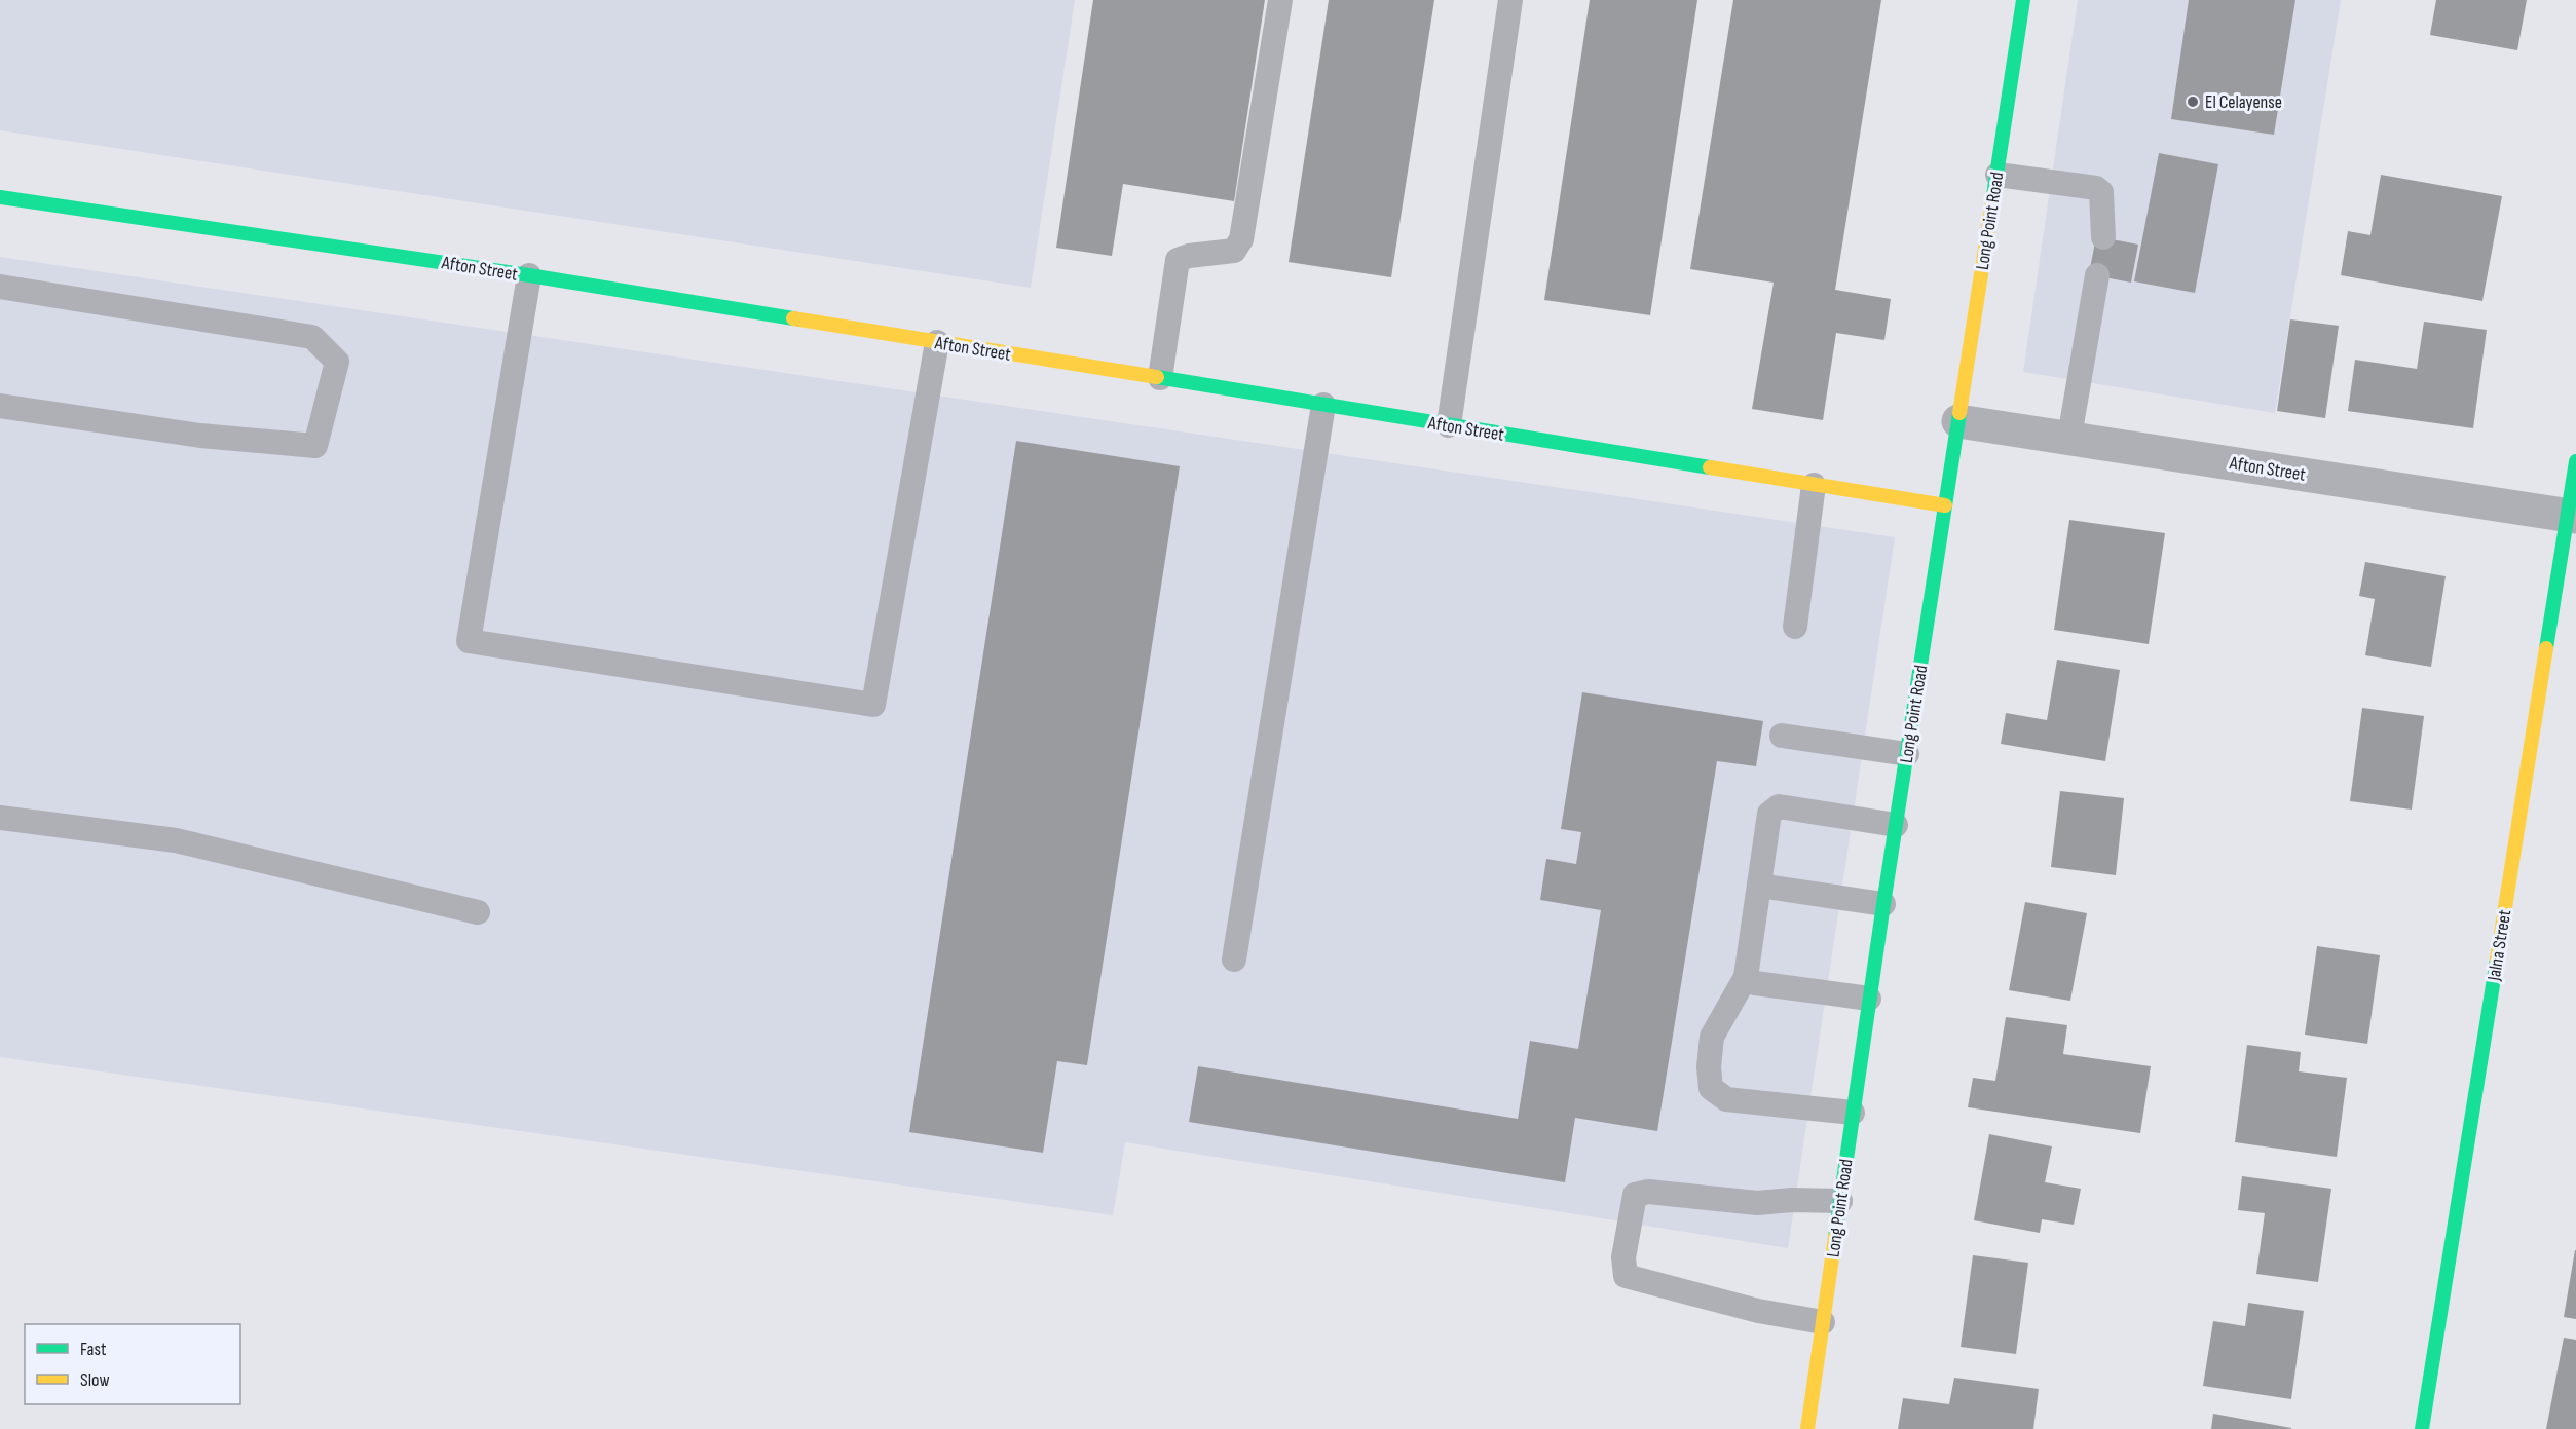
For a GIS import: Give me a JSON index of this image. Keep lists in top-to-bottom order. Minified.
{"streets":{"street":["Long Point Road","Afton Street","Jalna Street"]},"crossings":[["Long Point Road","Afton Street"],["Afton Street","Jalna Street"]],"places":["El Celayense"],"legend":["Fast","Slow"]}
